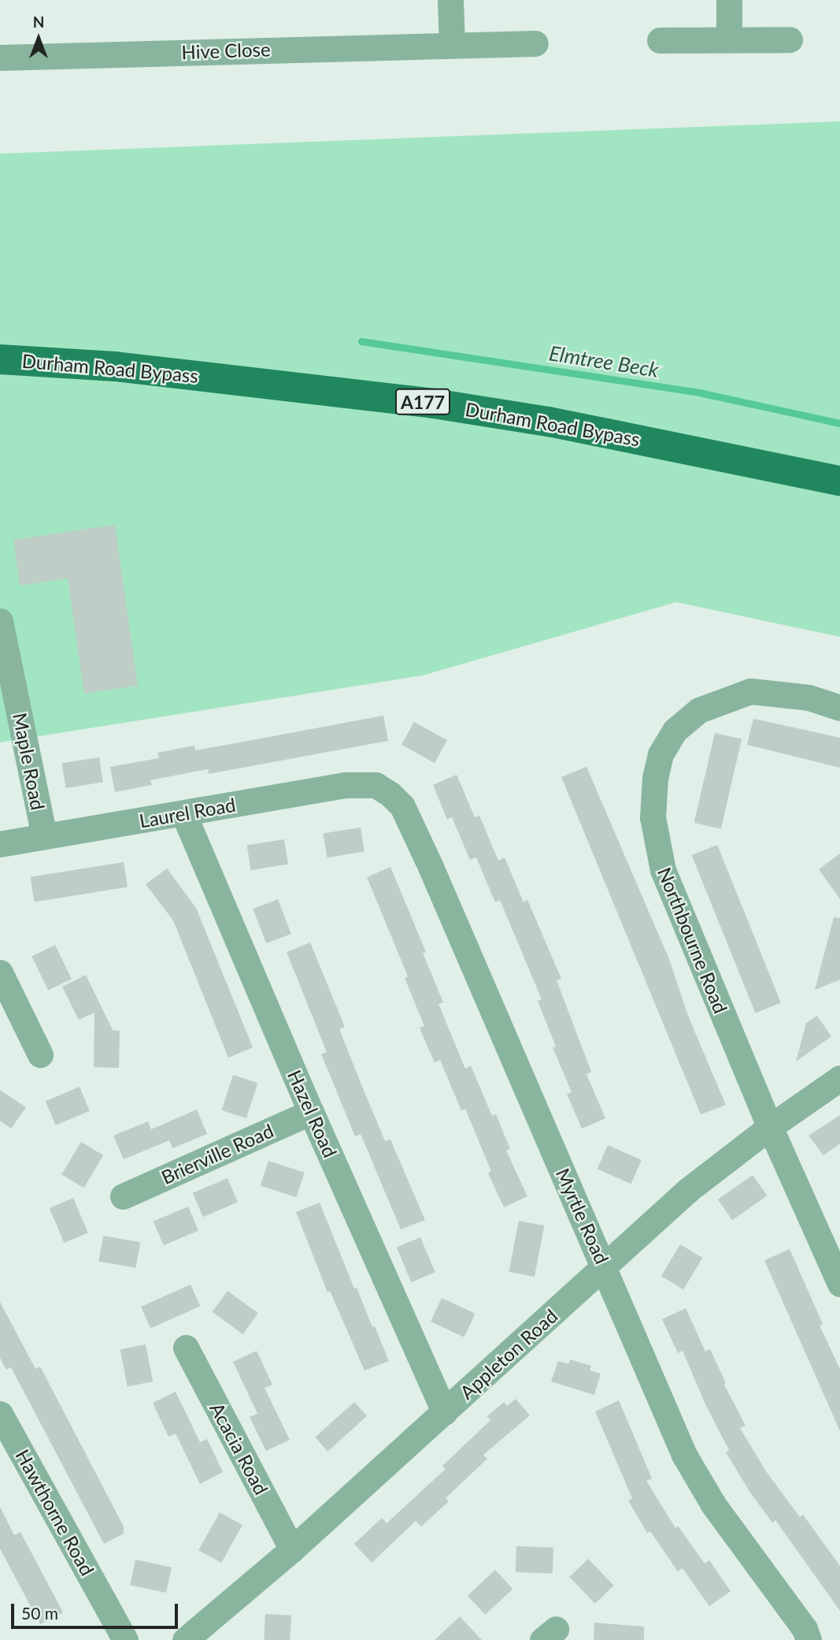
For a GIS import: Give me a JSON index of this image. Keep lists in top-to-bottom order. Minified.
{"streets":{"main road":["Durham Road Bypass","A177"],"street":["Hive Close","Maple Road","Laurel Road","Northbourne Road","Hazel Road","Brierville Road","Myrtle Road","Appleton Road","Acacia Road","Hawthorne Road"]},"crossings":[["Maple Road","Laurel Road"],["Laurel Road","Hazel Road"],["Laurel Road","Myrtle Road"],["Northbourne Road","Appleton Road"],["Hazel Road","Brierville Road"],["Hazel Road","Appleton Road"],["Myrtle Road","Appleton Road"],["Appleton Road","Acacia Road"]],"water":["Elmtree Beck"],"scale_bar":"50 m","north":"top"}
